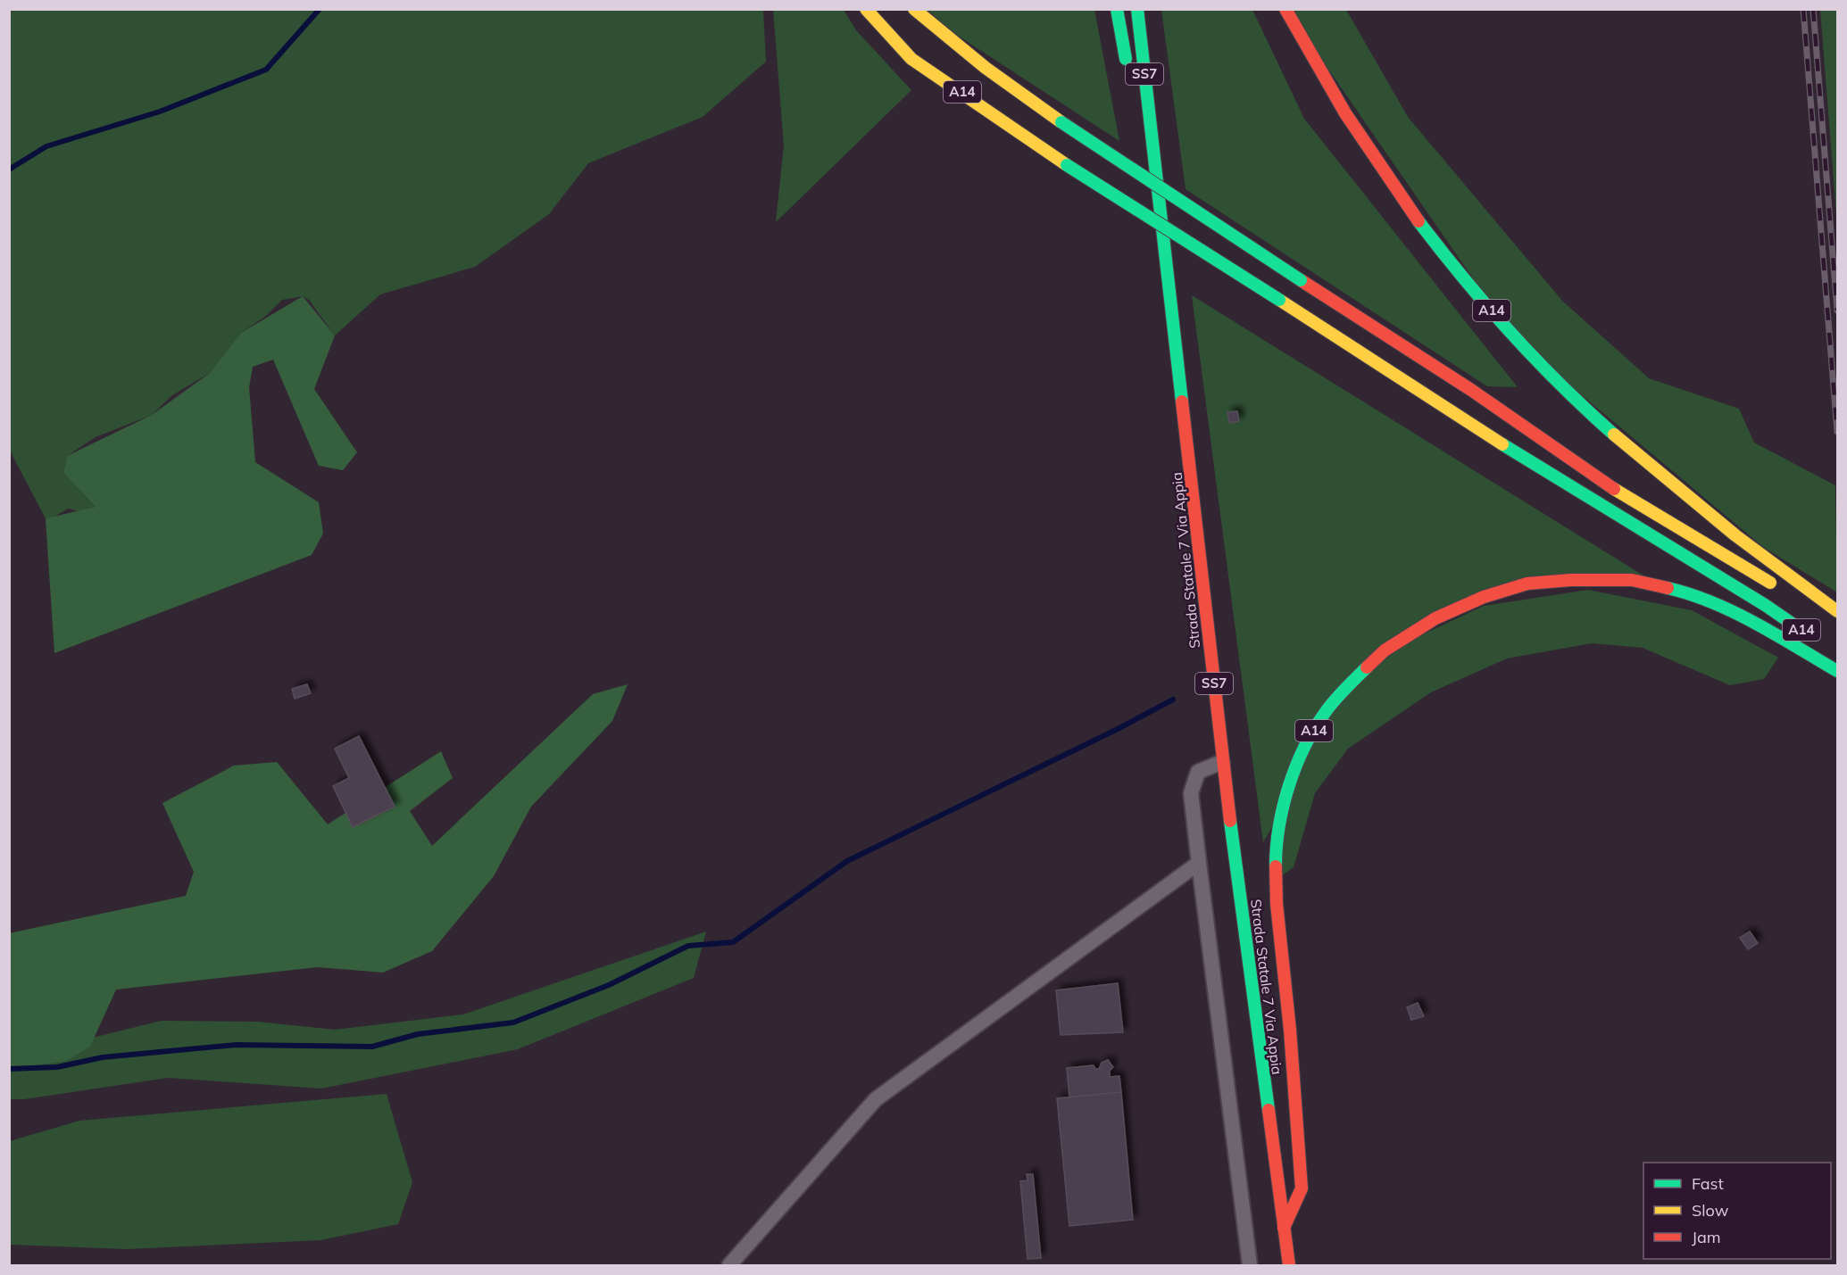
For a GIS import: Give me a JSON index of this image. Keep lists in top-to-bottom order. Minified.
{"streets":{"highway":["SS7","A14","Strada Statale 7 Via Appia"]},"crossings":[["A14","Strada Statale 7 Via Appia"]],"legend":["Fast","Slow","Jam"]}
